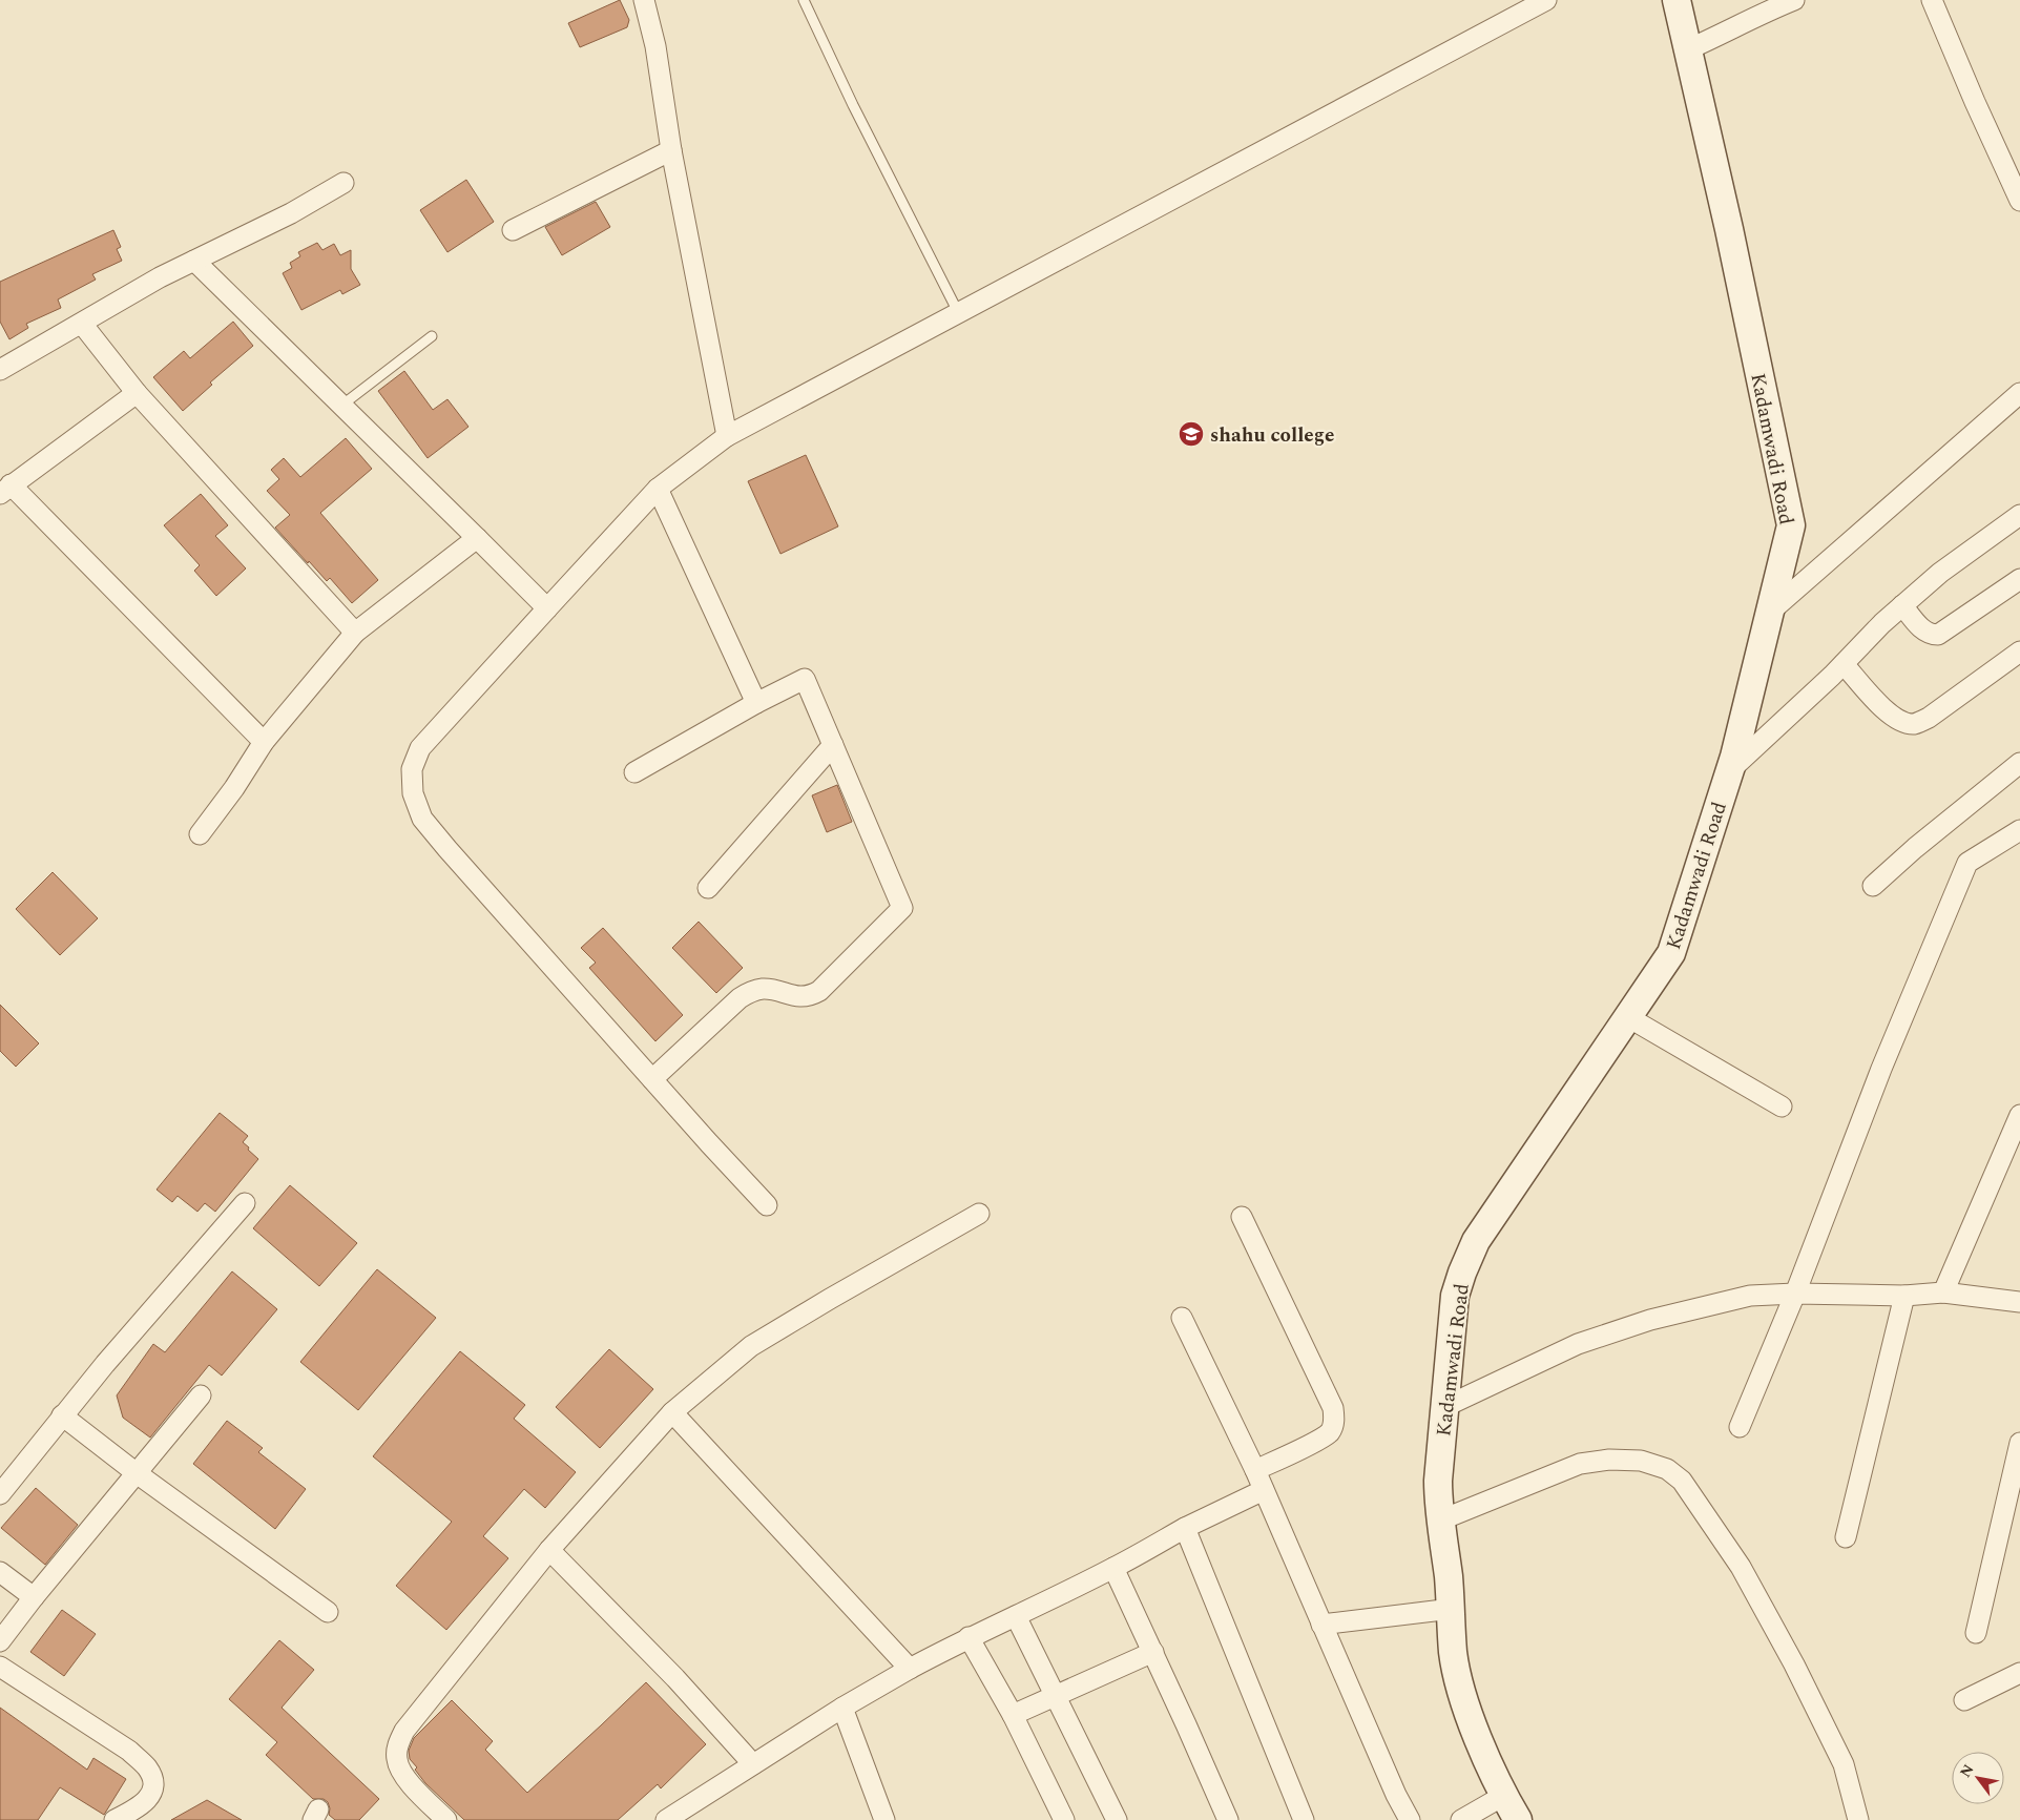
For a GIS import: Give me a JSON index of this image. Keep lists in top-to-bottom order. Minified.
{"streets":{"street":["Kadamwadi Road"]},"places":{"school or university":["shahu college"]},"north":"top left"}
